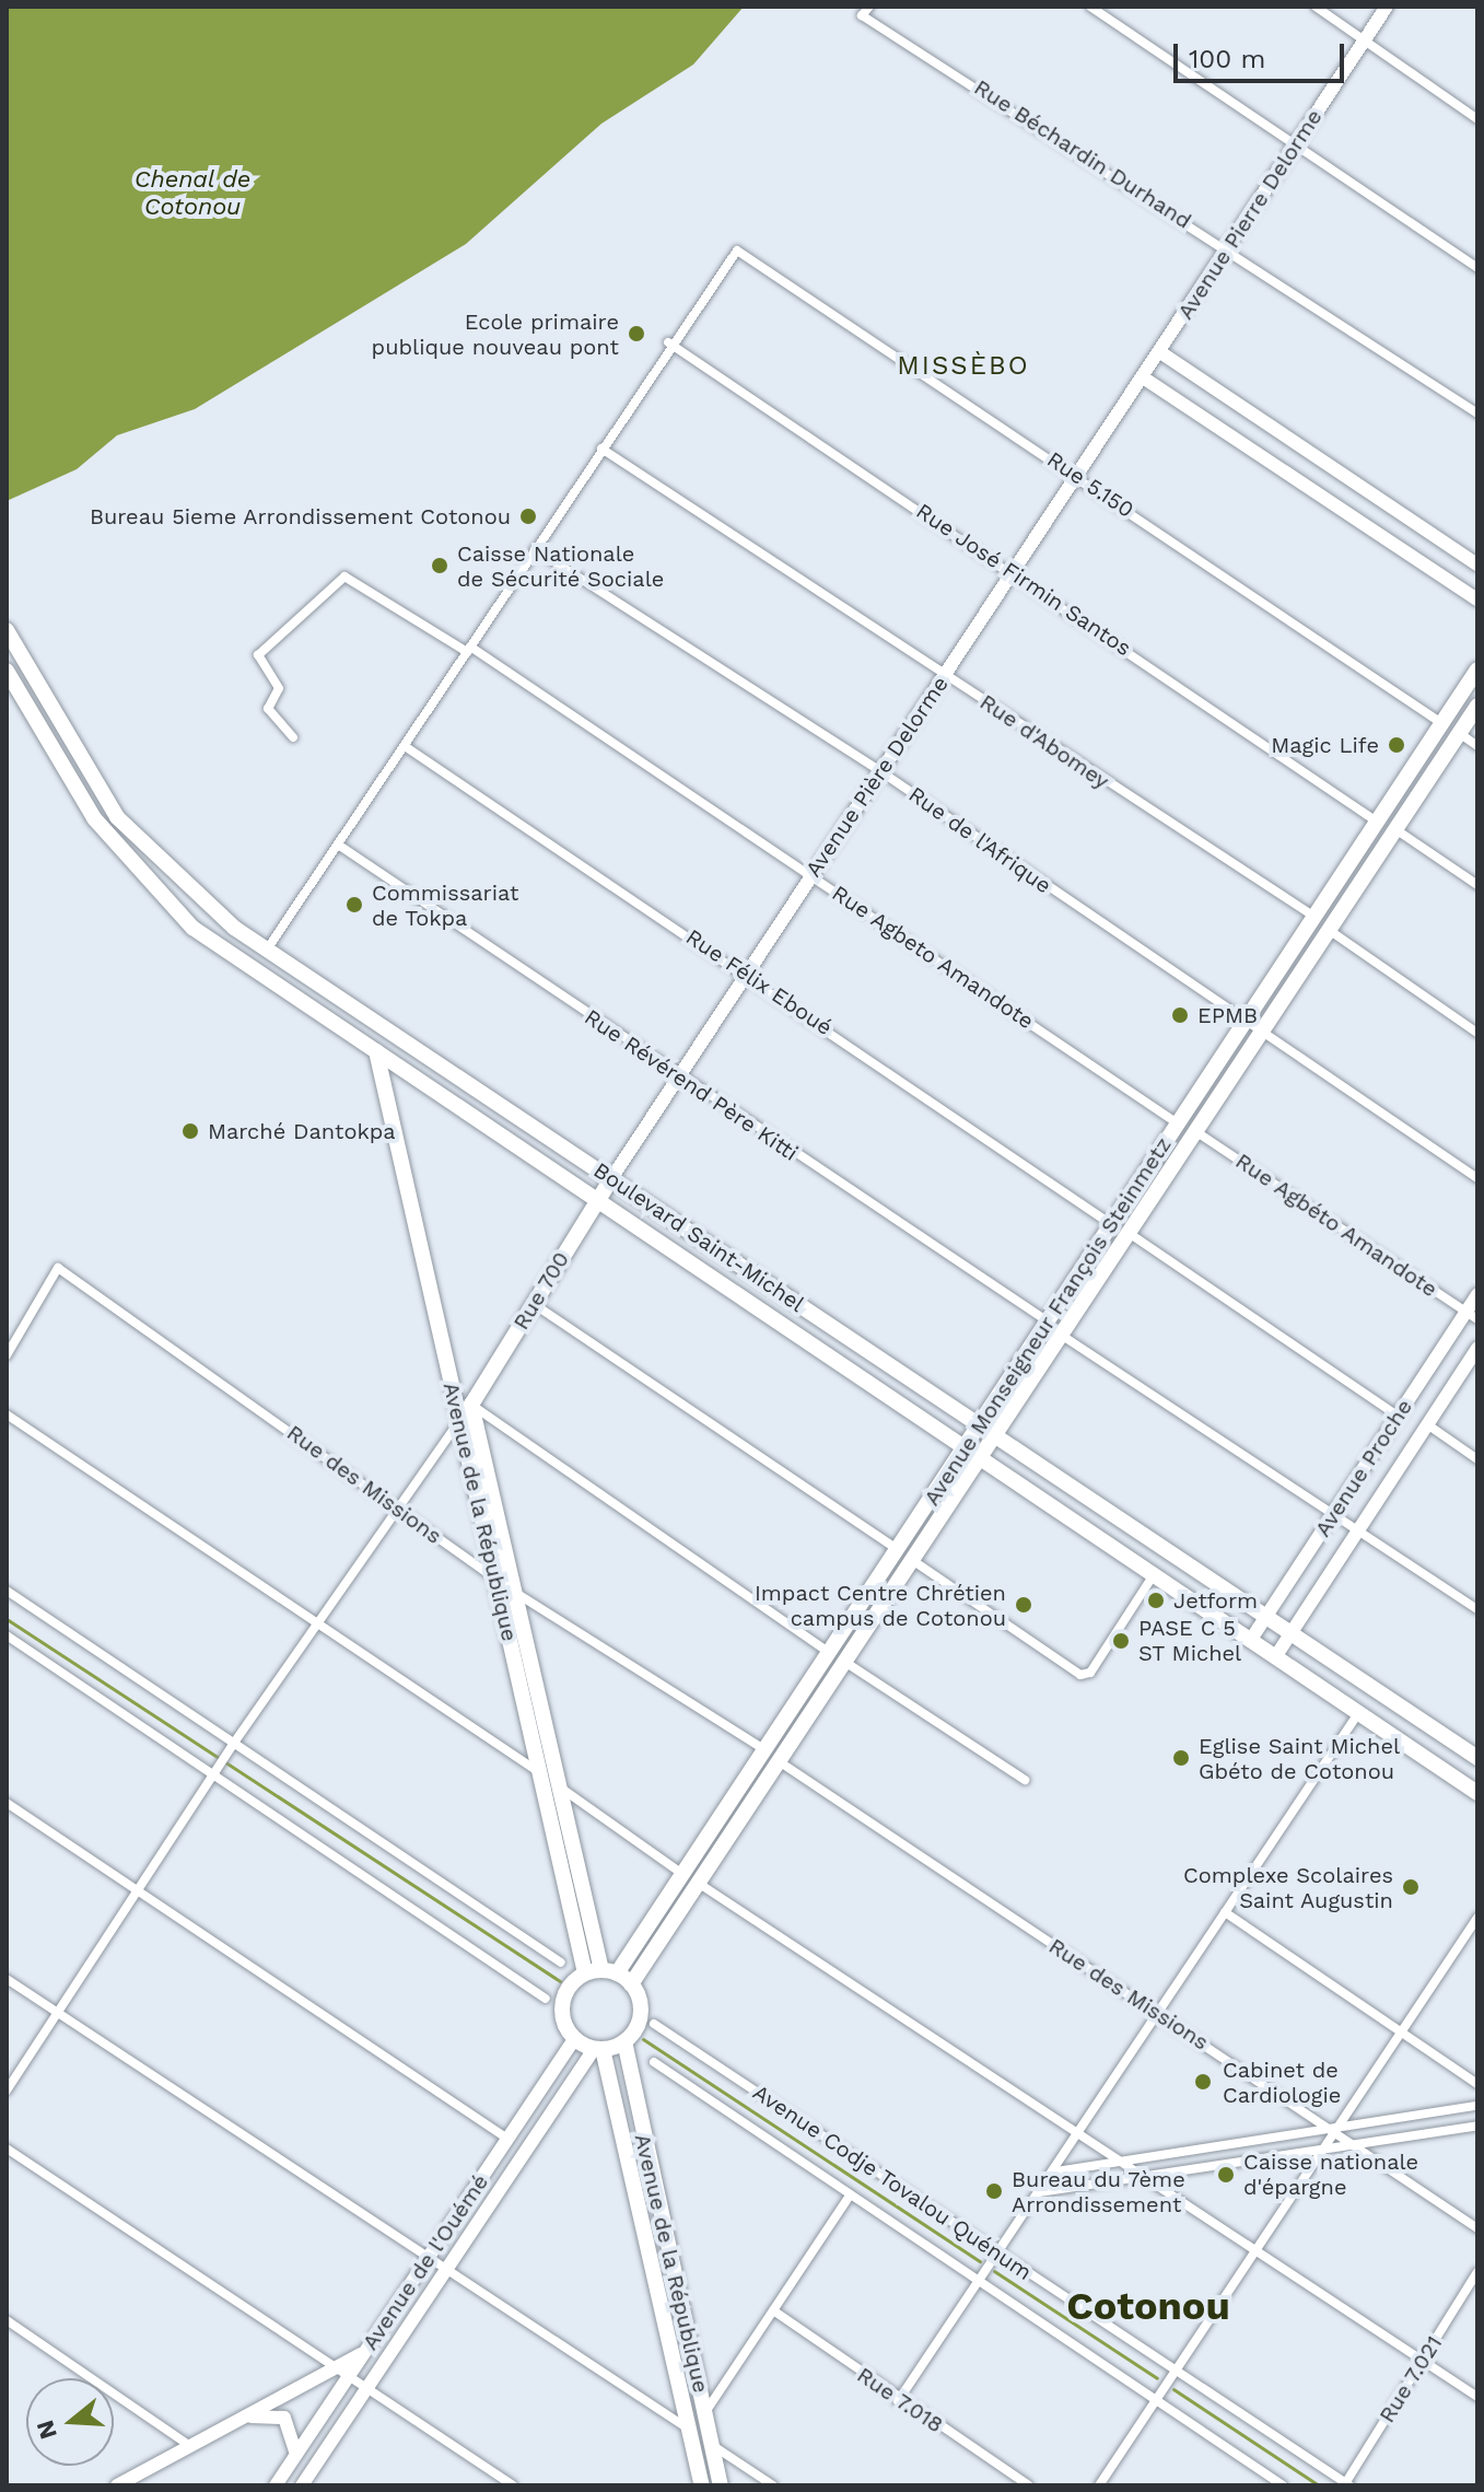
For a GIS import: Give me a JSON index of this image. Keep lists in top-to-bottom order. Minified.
{"streets":{"main road":["Avenue Pierre Delorme","Avenue Pière Delorme","Boulevard Saint-Michel","Rue 700","Avenue Monseigneur François Steinmetz","Avenue Proche","Avenue de la République","Avenue de l'Ouémé"],"street":["Rue Béchardin Durhand","Rue 5.150","Rue José Firmin Santos","Rue d'Abomey","Rue de l'Afrique","Rue Agbeto Amandote","Rue Félix Eboué","Rue Révérend Père Kitti","Rue Agbéto Amandote","Rue des Missions","Avenue Codje Tovalou Quénum","Rue 7.021","Rue 7.018"]},"crossings":[["Rue Béchardin Durhand","Avenue Pierre Delorme"],["Avenue Pierre Delorme","Avenue Pière Delorme"],["Rue 5.150","Rue José Firmin Santos"],["Rue 5.150","Avenue Pière Delorme"],["Rue 5.150","Avenue Monseigneur François Steinmetz"],["Rue José Firmin Santos","Avenue Pière Delorme"],["Rue José Firmin Santos","Avenue Monseigneur François Steinmetz"],["Rue d'Abomey","Avenue Pière Delorme"],["Rue d'Abomey","Avenue Monseigneur François Steinmetz"],["Avenue Pière Delorme","Rue de l'Afrique"],["Avenue Pière Delorme","Rue Agbeto Amandote"],["Avenue Pière Delorme","Rue Félix Eboué"],["Avenue Pière Delorme","Rue Révérend Père Kitti"],["Avenue Pière Delorme","Boulevard Saint-Michel"],["Avenue Pière Delorme","Rue 700"],["Rue de l'Afrique","Avenue Monseigneur François Steinmetz"],["Rue Agbeto Amandote","Avenue Monseigneur François Steinmetz"],["Rue Félix Eboué","Avenue Monseigneur François Steinmetz"],["Rue Révérend Père Kitti","Avenue Monseigneur François Steinmetz"],["Rue Agbéto Amandote","Avenue Monseigneur François Steinmetz"],["Rue Agbéto Amandote","Avenue Proche"],["Boulevard Saint-Michel","Rue 700"],["Boulevard Saint-Michel","Avenue Monseigneur François Steinmetz"],["Boulevard Saint-Michel","Avenue Proche"],["Boulevard Saint-Michel","Avenue de la République"],["Rue 700","Avenue de la République"],["Avenue Monseigneur François Steinmetz","Rue des Missions"],["Avenue Monseigneur François Steinmetz","Avenue de la République"],["Avenue Monseigneur François Steinmetz","Avenue de l'Ouémé"],["Rue des Missions","Avenue de la République"],["Avenue de la République","Avenue de l'Ouémé"],["Avenue Codje Tovalou Quénum","Rue 7.021"]],"districts":["MISSÈBO","Cotonou"],"water":["Chenal de Cotonou"],"places":["Ecole primaire publique nouveau pont","Bureau 5ieme Arrondissement Cotonou","Caisse Nationale de Sécurité Sociale","Magic Life","Commissariat de Tokpa","EPMB","Marché Dantokpa","Jetform","Impact Centre Chrétien campus de Cotonou","PASE C 5 ST Michel","Eglise Saint Michel Gbéto de Cotonou","Complexe Scolaires Saint Augustin","Cabinet de Cardiologie","Caisse nationale d'épargne","Bureau du 7ème Arrondissement"],"scale_bar":"100 m","north":"left"}
